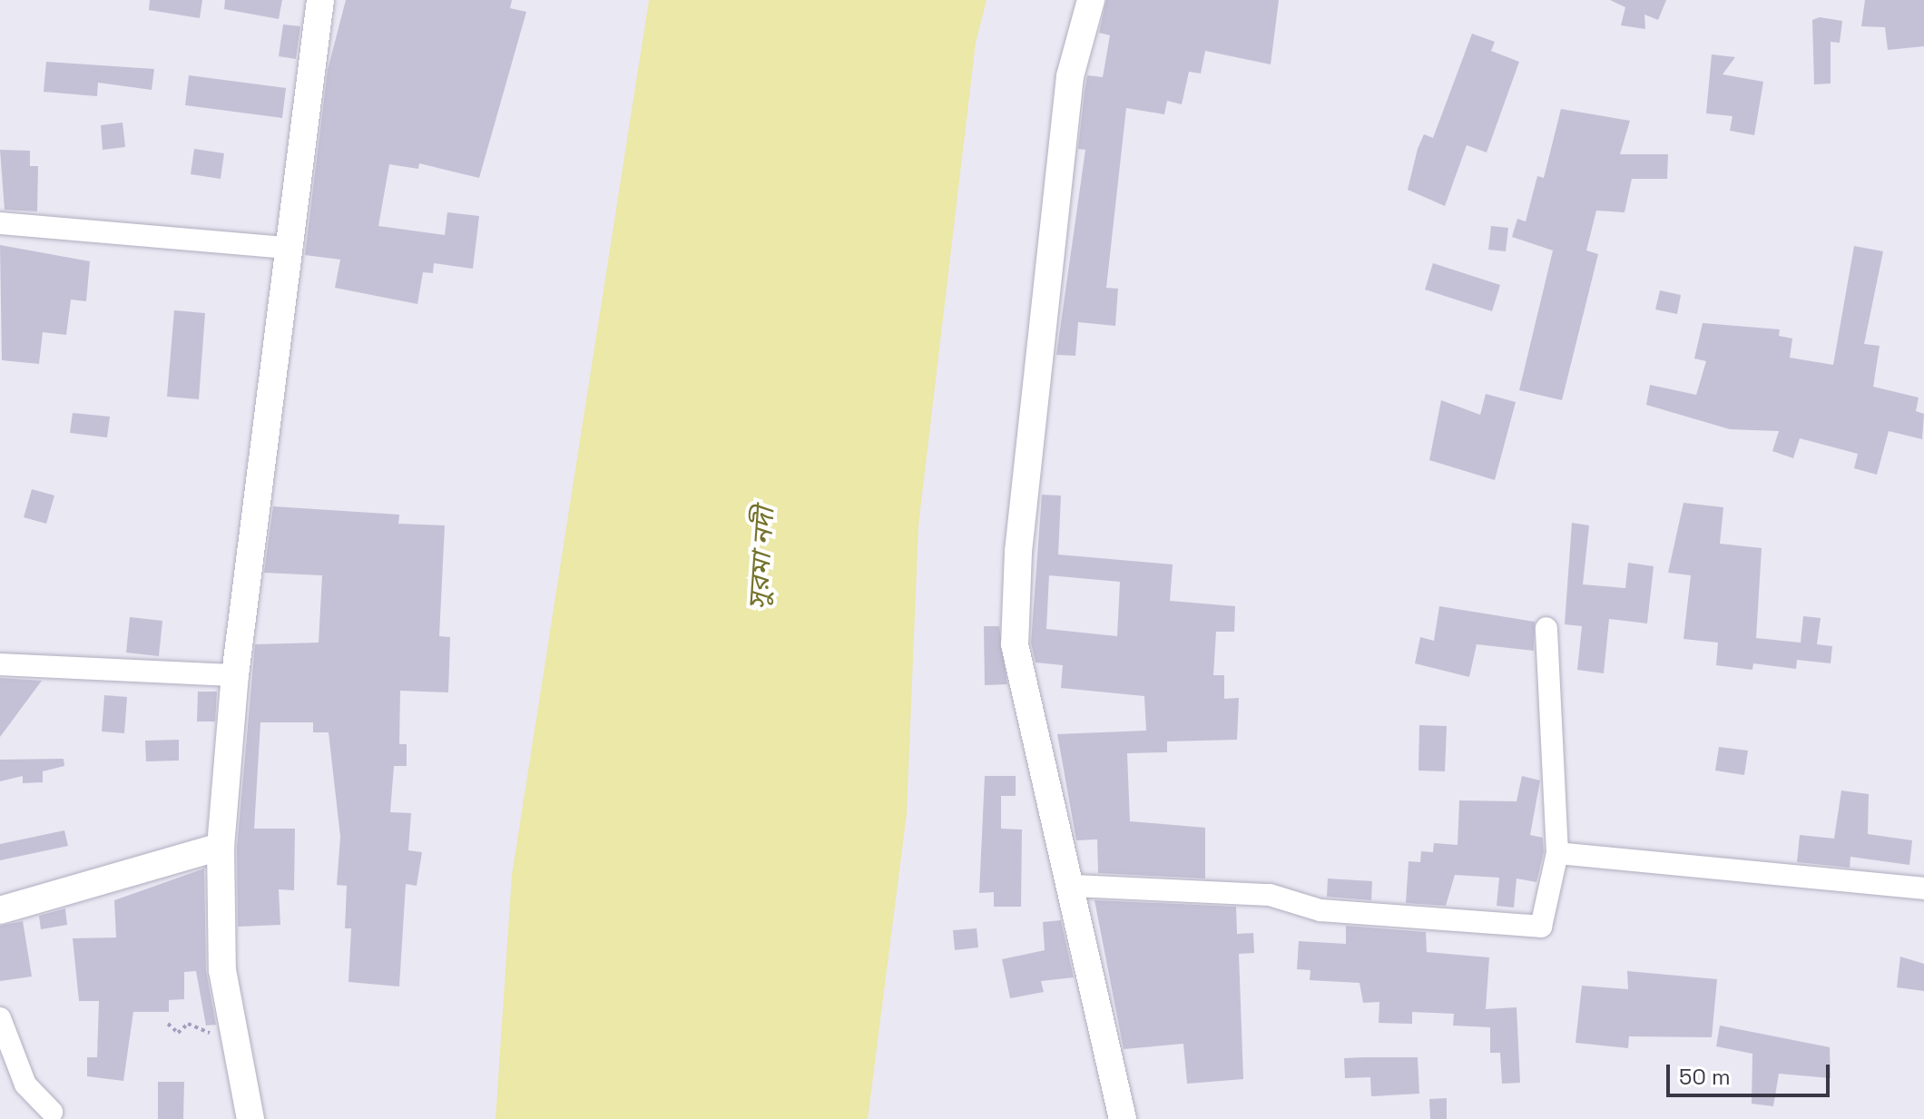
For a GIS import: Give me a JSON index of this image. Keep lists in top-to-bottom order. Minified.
{"water":["সুরমা নদী"],"scale_bar":"50 m"}
